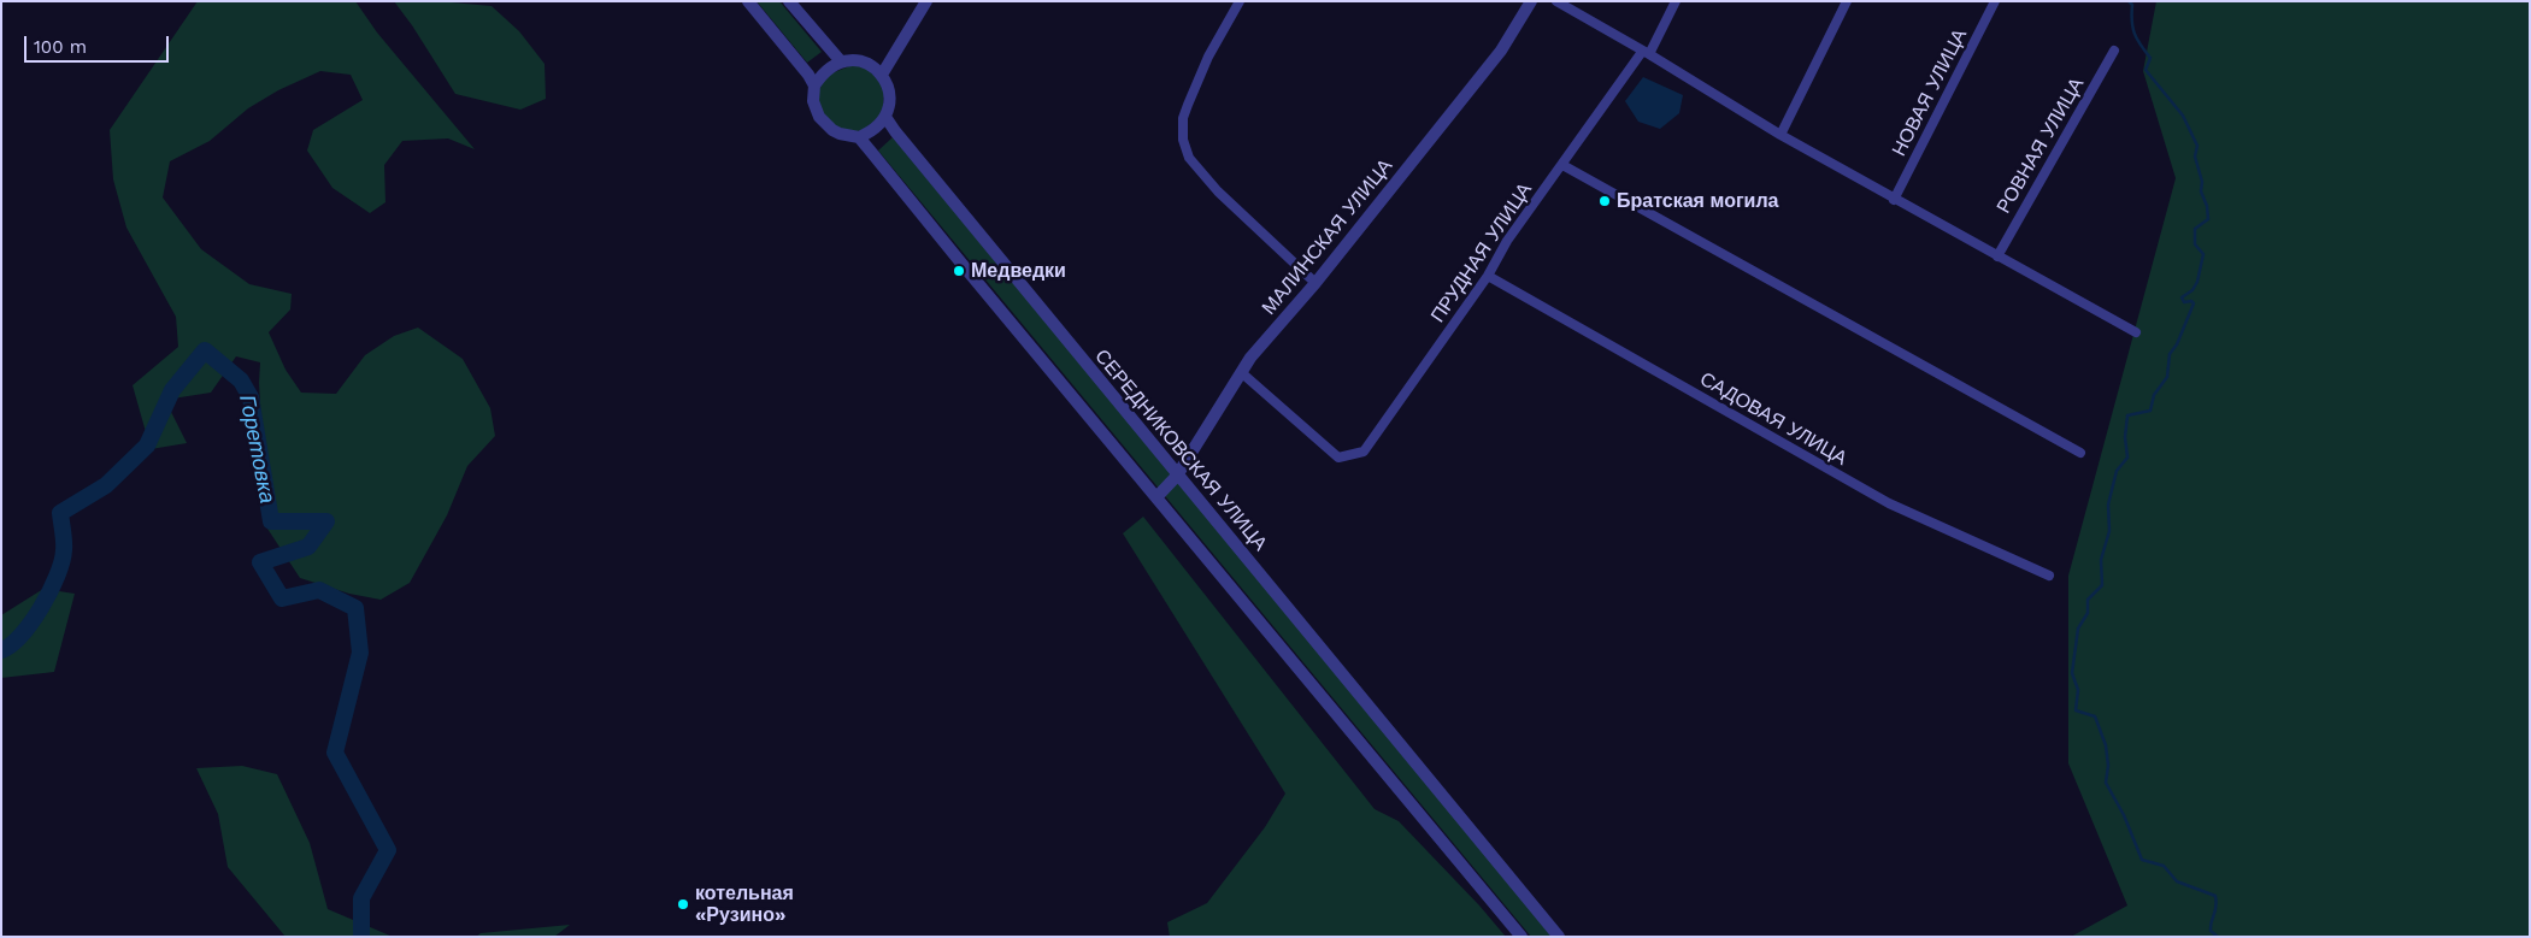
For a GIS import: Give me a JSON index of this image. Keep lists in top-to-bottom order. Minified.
{"streets":{"street":["НОВАЯ УЛИЦА","РОВНАЯ УЛИЦА","МАЛИНСКАЯ УЛИЦА","ПРУДНАЯ УЛИЦА","САДОВАЯ УЛИЦА","СЕРЕДНИКОВСКАЯ УЛИЦА"]},"crossings":[["МАЛИНСКАЯ УЛИЦА","ПРУДНАЯ УЛИЦА"],["МАЛИНСКАЯ УЛИЦА","СЕРЕДНИКОВСКАЯ УЛИЦА"],["ПРУДНАЯ УЛИЦА","САДОВАЯ УЛИЦА"]],"water":["Горетовка"],"places":["Братская могила","Медведки","котельная «Рузино»"],"scale_bar":"100 m"}
